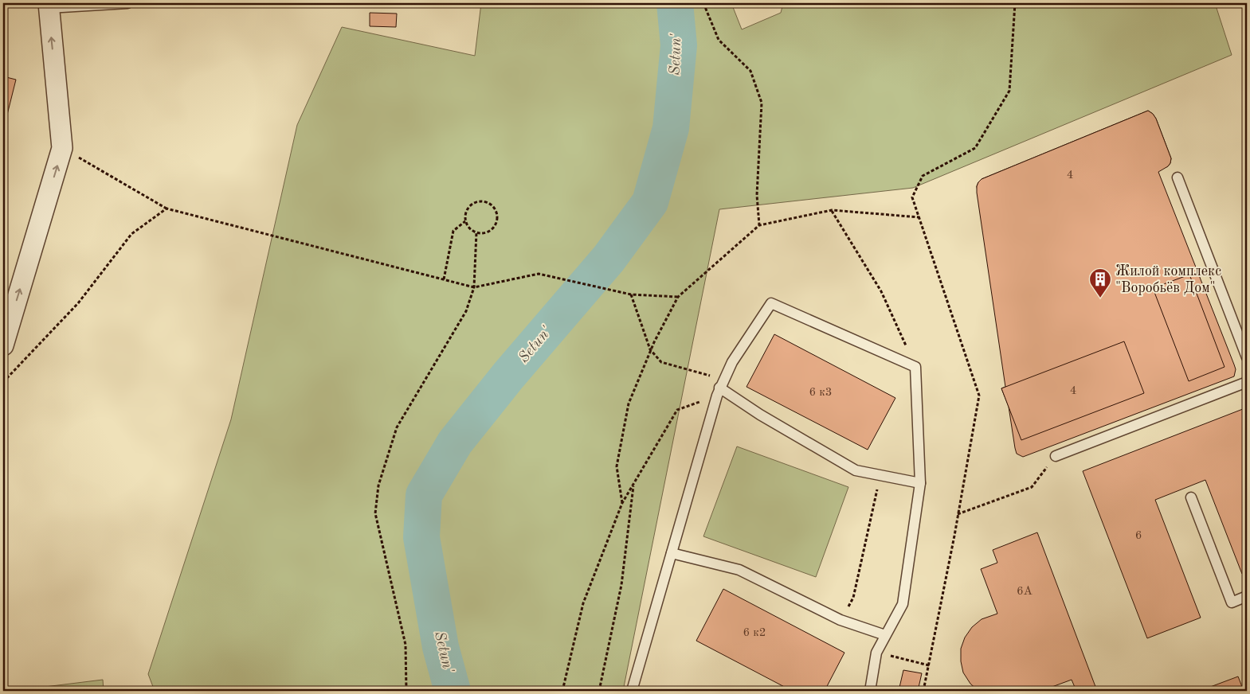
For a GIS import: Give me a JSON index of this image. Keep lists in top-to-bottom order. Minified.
{"water":["Setun'"],"places":{"building":["Жилой комплекс \"Воробьёв Дом\""]},"house_numbers":["4","4","6 к3","6","6А","6 к2"]}
